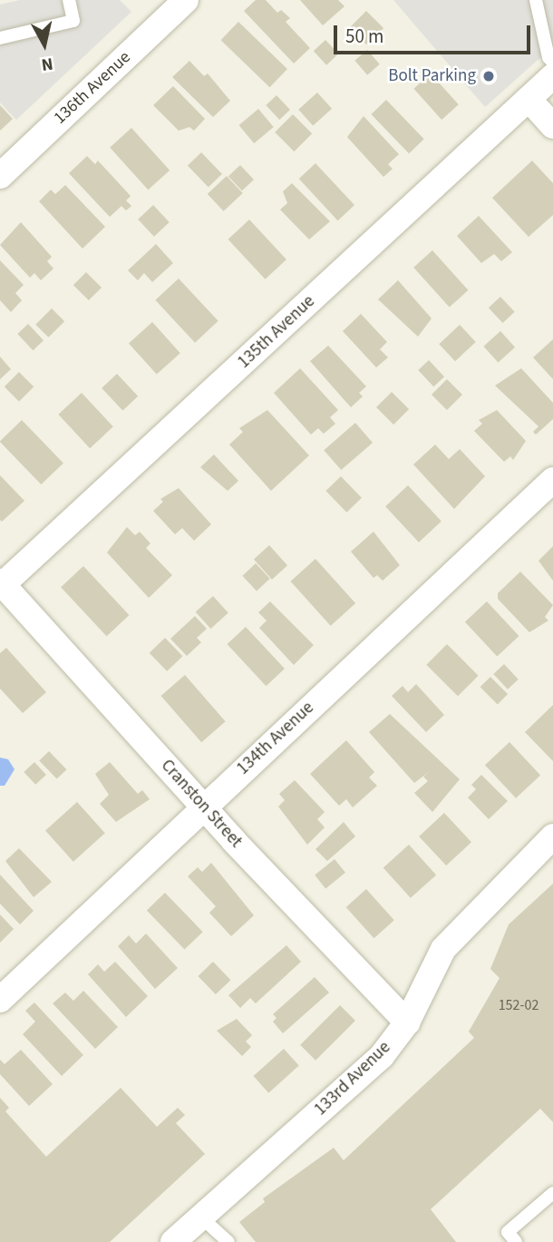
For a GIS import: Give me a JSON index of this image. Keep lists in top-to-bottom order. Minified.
{"streets":{"street":["136th Avenue","135th Avenue","134th Avenue","Cranston Street","133rd Avenue"]},"crossings":[["135th Avenue","Cranston Street"],["134th Avenue","Cranston Street"],["Cranston Street","133rd Avenue"]],"places":["Bolt Parking"],"house_numbers":["152-02"],"scale_bar":"50 m","north":"bottom"}
